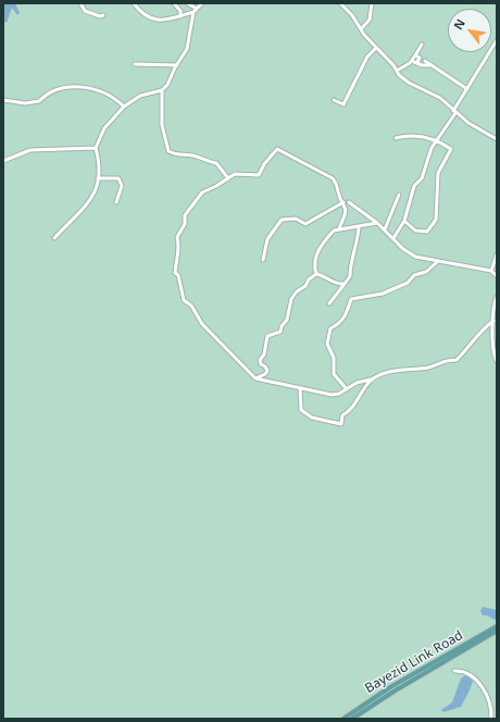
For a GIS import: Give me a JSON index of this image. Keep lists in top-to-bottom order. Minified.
{"streets":{"main road":["Bayezid Link Road"]},"north":"top left"}
